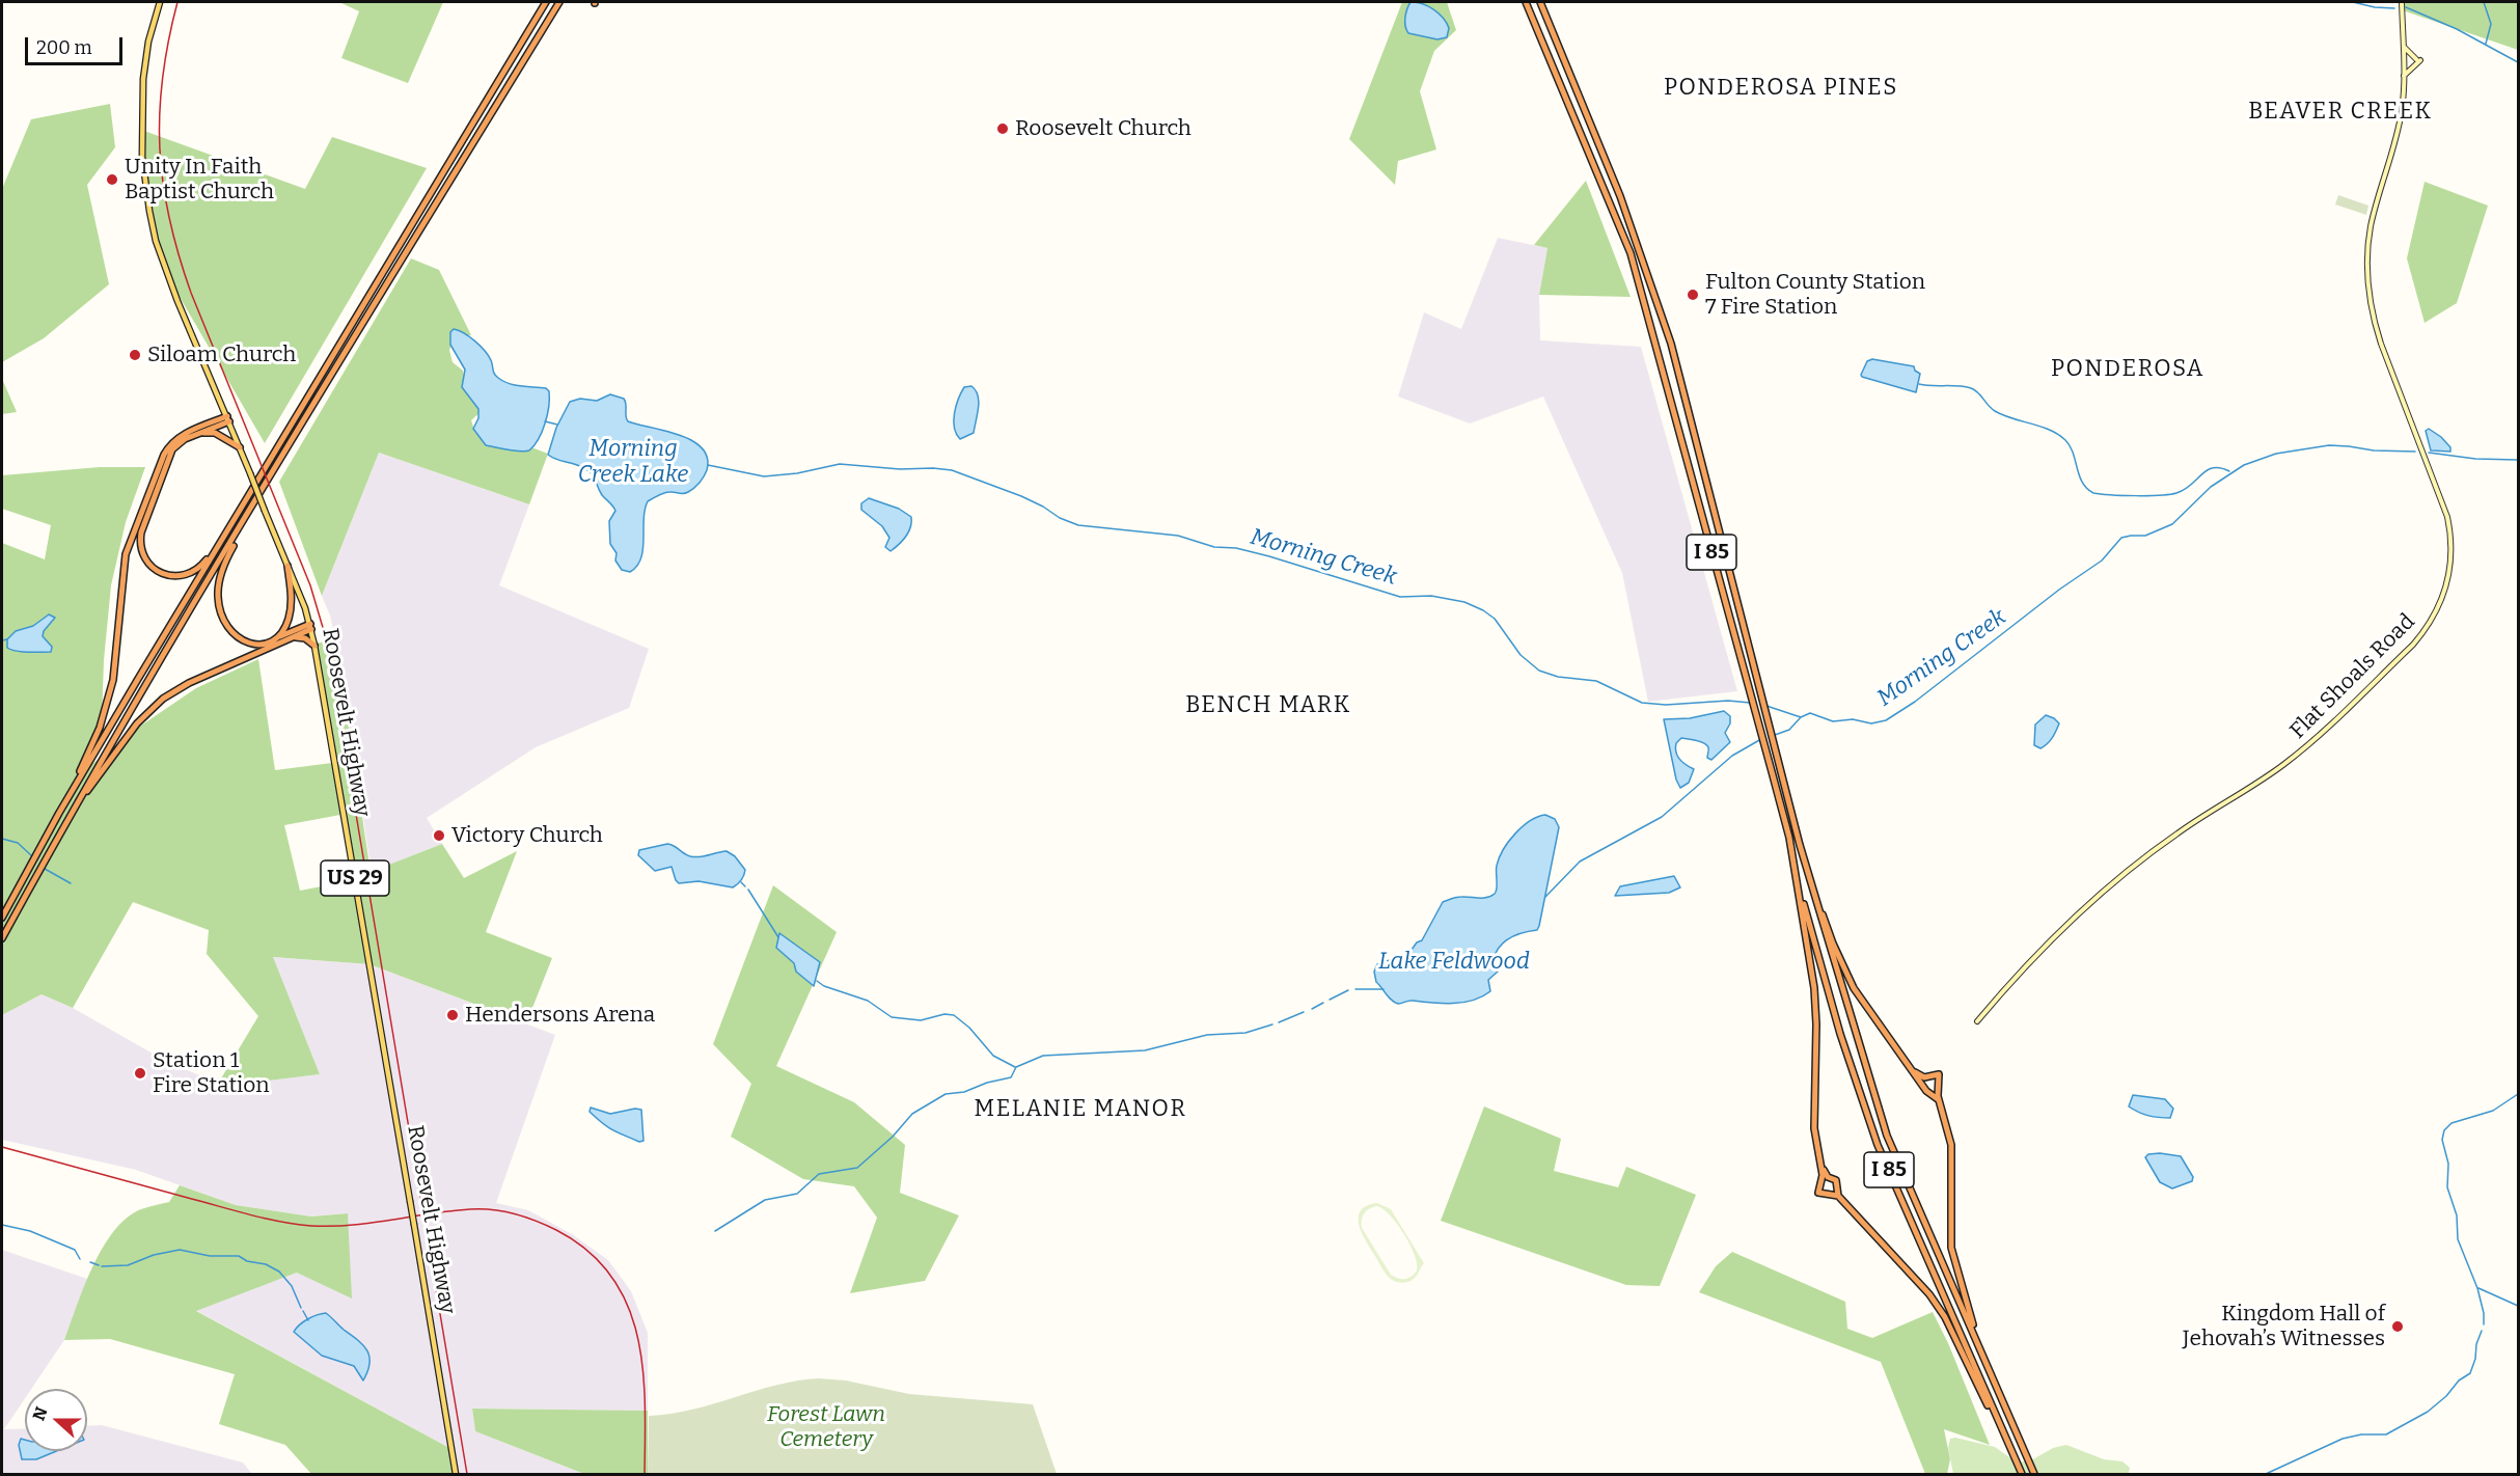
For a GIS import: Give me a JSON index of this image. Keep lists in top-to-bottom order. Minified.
{"streets":{"highway":["I 85"],"main road":["Flat Shoals Road","Roosevelt Highway","US 29"]},"districts":["PONDEROSA PINES","BEAVER CREEK","PONDEROSA","BENCH MARK","MELANIE MANOR"],"water":["Morning Creek Lake","Morning Creek","Lake Feldwood"],"parks":["Forest Lawn Cemetery"],"places":["Roosevelt Church","Unity In Faith Baptist Church","Fulton County Station 7 Fire Station","Siloam Church","Victory Church","Hendersons Arena","Station 1 Fire Station","Kingdom Hall of Jehovah’s Witnesses"],"scale_bar":"200 m","north":"left"}
